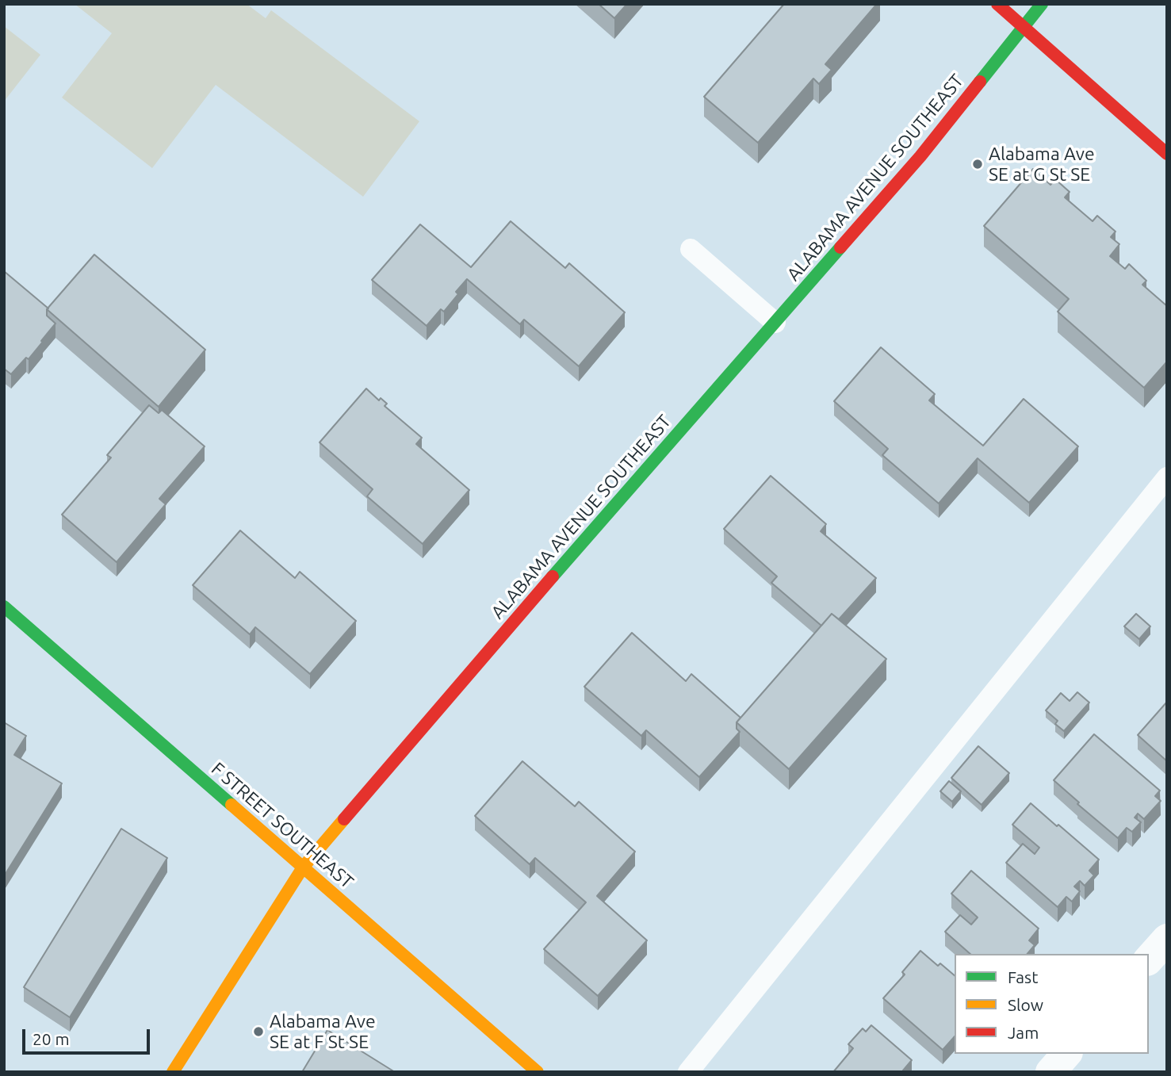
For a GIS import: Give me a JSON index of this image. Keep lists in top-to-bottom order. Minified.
{"streets":{"street":["ALABAMA AVENUE SOUTHEAST","F STREET SOUTHEAST"]},"crossings":[["ALABAMA AVENUE SOUTHEAST","F STREET SOUTHEAST"]],"places":["Alabama Ave SE at G St SE","Alabama Ave SE at F St SE"],"legend":["Fast","Slow","Jam"],"scale_bar":"20 m"}
